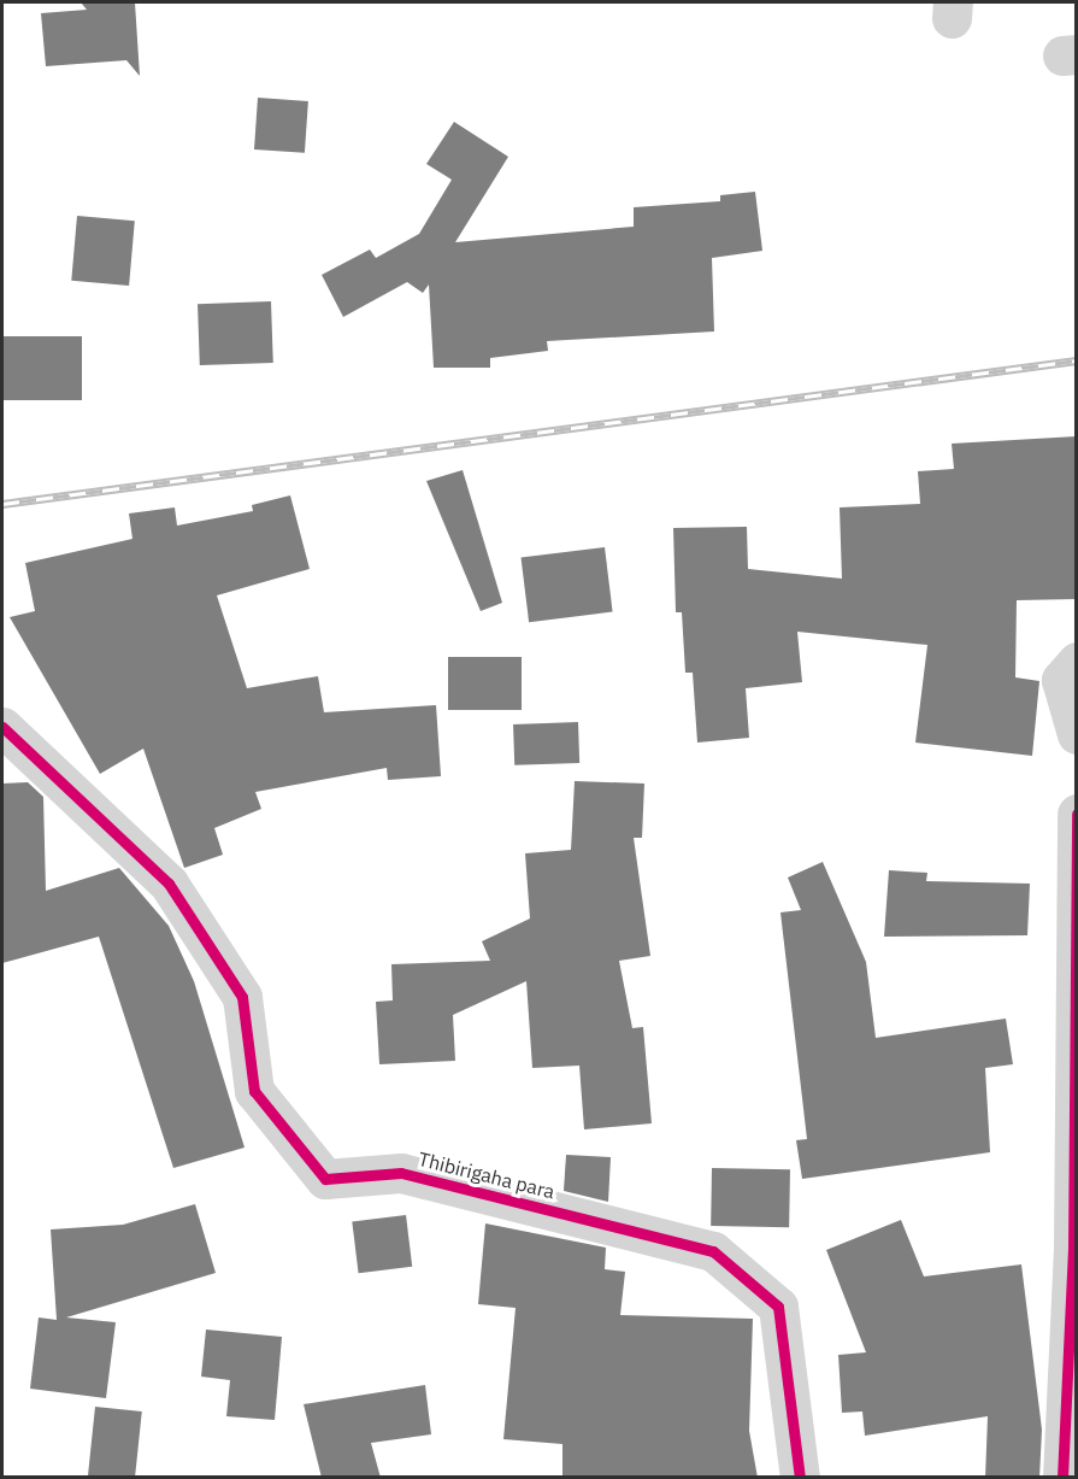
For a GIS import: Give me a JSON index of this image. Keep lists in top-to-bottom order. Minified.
{"streets":{"street":["Thibirigaha para"]}}
